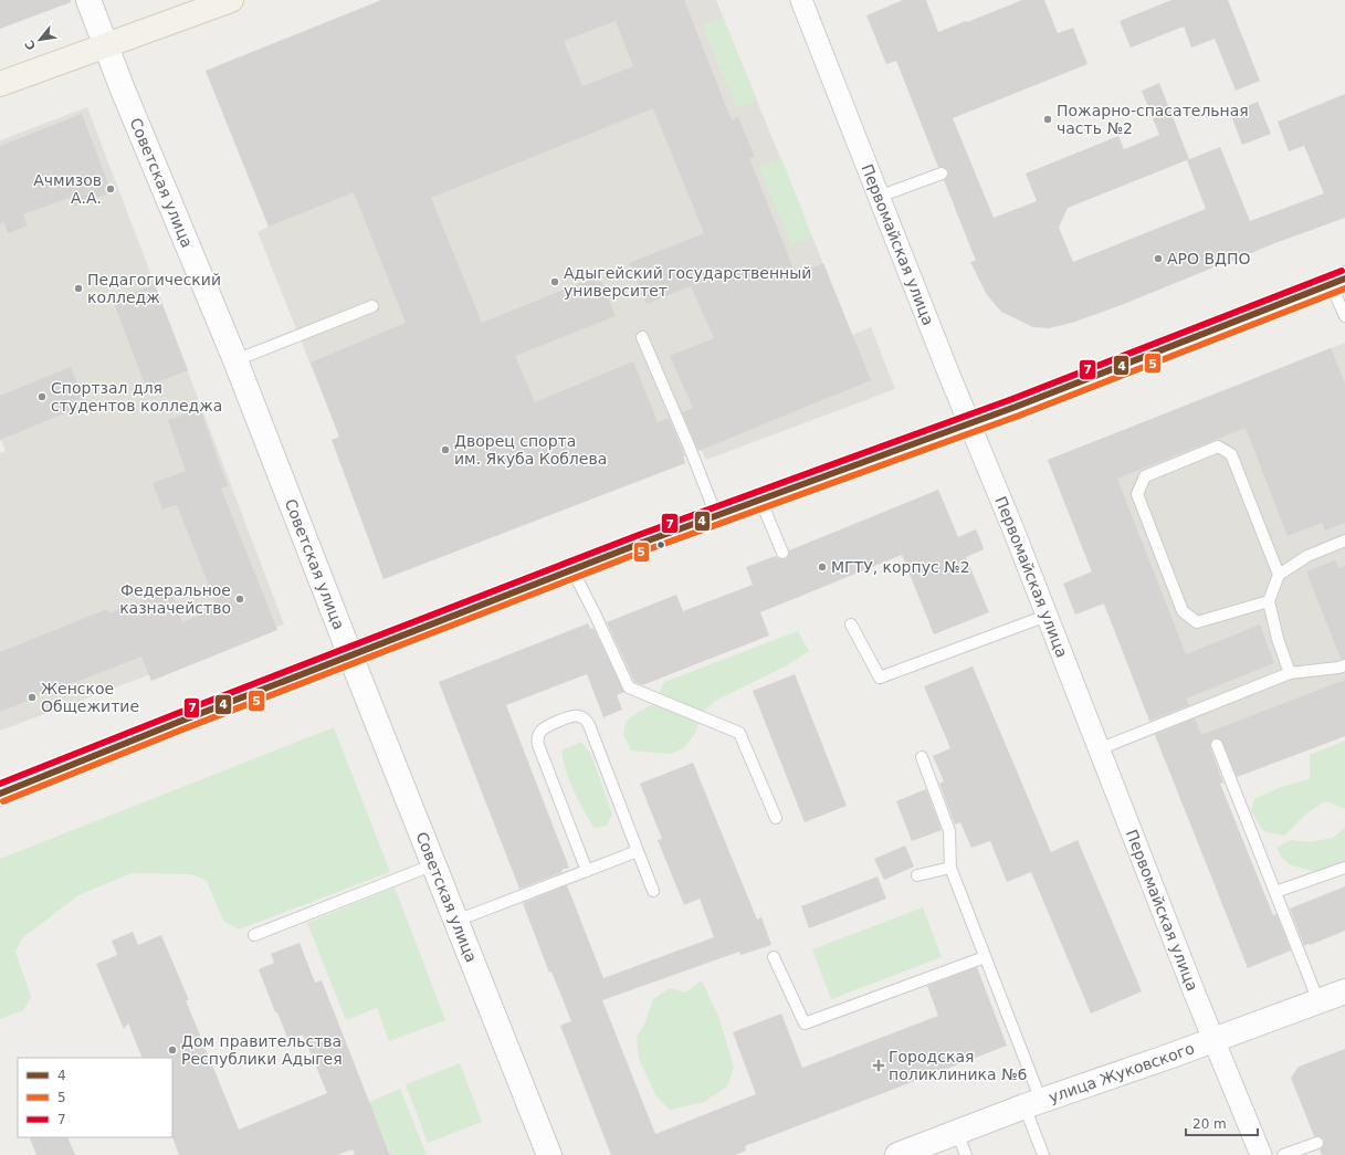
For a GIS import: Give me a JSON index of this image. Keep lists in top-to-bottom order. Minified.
{"streets":{"main road":["Советская улица","улица Жуковского"],"street":["Первомайская улица"]},"crossings":[["Первомайская улица","улица Жуковского"]],"places":{"other":["Пожарно-спасательная часть №2","Ачмизов А.А.","АРО ВДПО","Адыгейский государственный университет","Педагогический колледж","Спортзал для студентов колледжа","Дворец спорта им. Якуба Коблева","МГТУ, корпус №2","Федеральное казначейство","Женское Общежитие","Дом правительства Республики Адыгея"],"health":["Городская поликлиника №6"]},"lines":["transit line 7","transit line 4","transit line 5"],"legend":["4","5","7"],"scale_bar":"20 m","north":"bottom left"}
